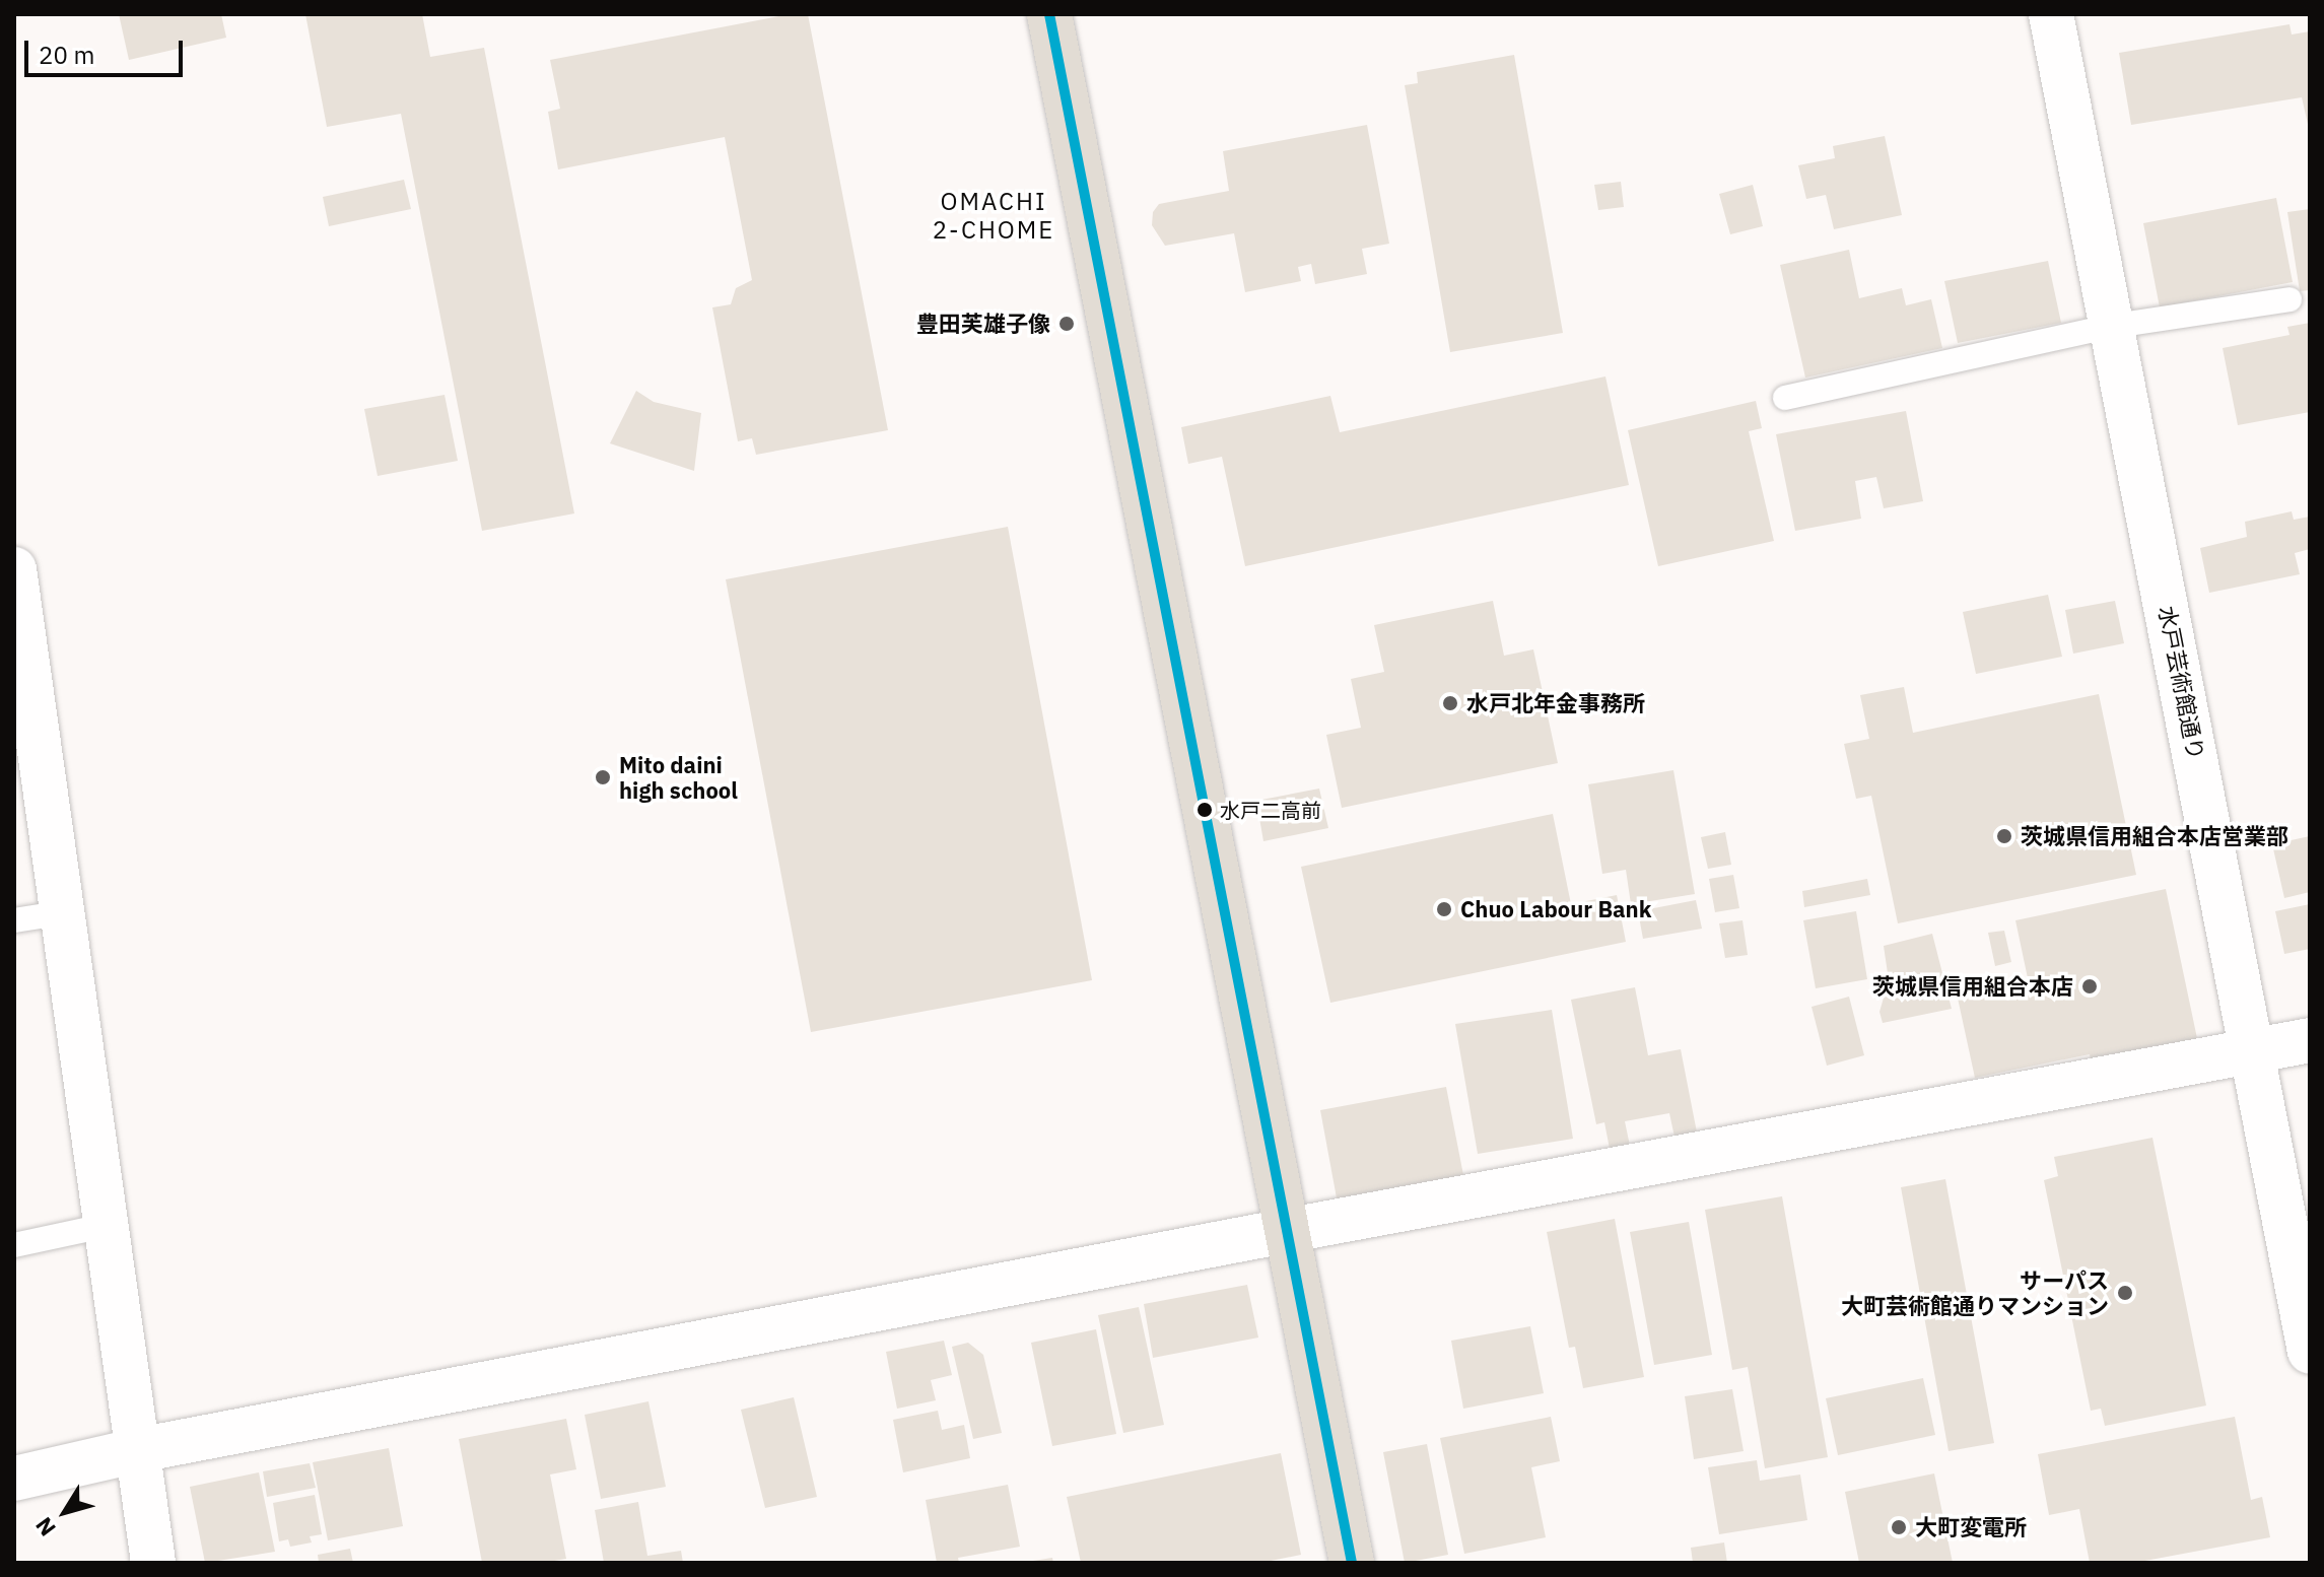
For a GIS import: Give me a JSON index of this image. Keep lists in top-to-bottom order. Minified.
{"streets":{"street":["水戸芸術館通り"]},"districts":["OMACHI 2-CHOME"],"places":["豊田芙雄子像","水戸北年金事務所","Mito daini high school","水戸二高前","茨城県信用組合本店営業部","Chuo Labour Bank","茨城県信用組合本店","サーパス 大町芸術館通りマンション","大町変電所"],"scale_bar":"20 m","north":"bottom left"}
